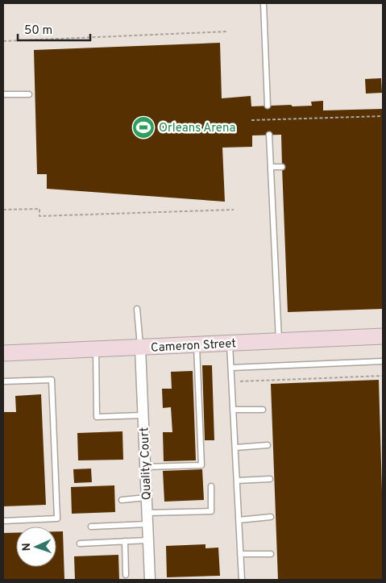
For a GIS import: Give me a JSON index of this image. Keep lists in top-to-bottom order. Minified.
{"streets":{"street":["Cameron Street","Quality Court"]},"crossings":[["Cameron Street","Quality Court"]],"places":{"sports":["Orleans Arena"]},"scale_bar":"50 m","north":"left"}
